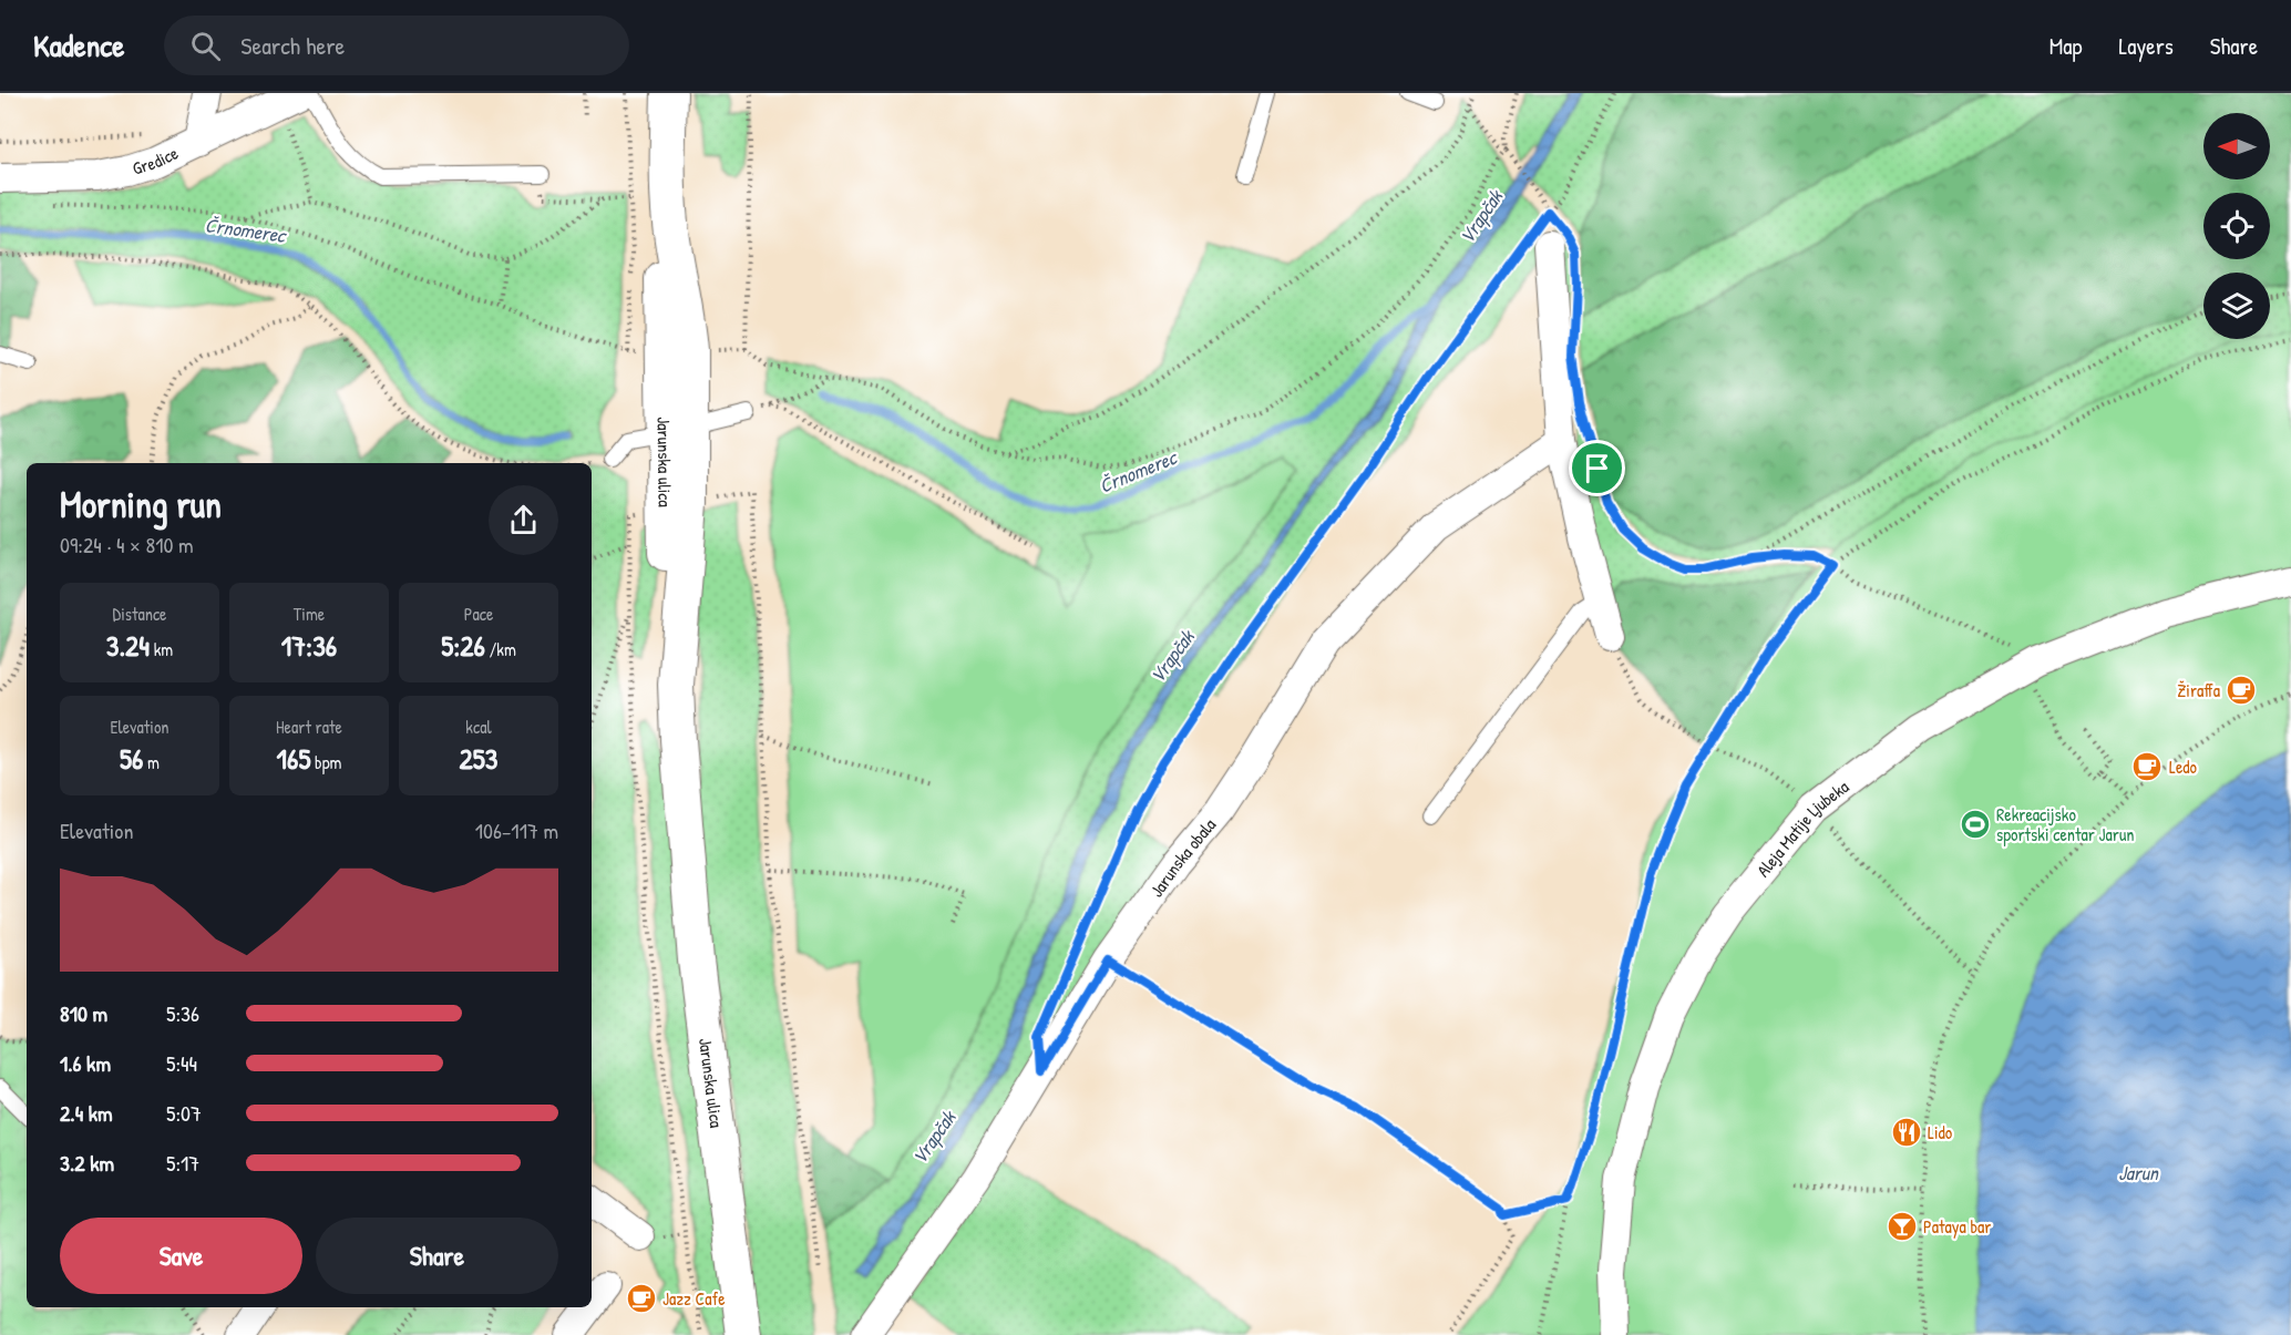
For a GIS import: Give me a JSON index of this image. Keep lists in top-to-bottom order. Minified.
{"streets":{"street":["Gredice","Jarunska ulica","Aleja Matije Ljubeka","Jarunska obala"]},"water":["Vrapčak","Črnomerec","Jarun"],"places":{"cafe":["Žiraffa","Ledo","Jazz Cafe"],"sports":["Rekreacijsko sportski centar Jarun"],"restaurant":["Lido"],"bar":["Pataya bar"]},"north":"left","page":{"header":"Kadence","search":"Search here","nav":["Map","Layers","Share"],"heading":["Morning run","09:24 · 4 × 810 m"],"stats":[["Distance","3.24 km"],["Time","17:36"],["Pace","5:26 /km"],["Elevation","56 m"],["Heart rate","165 bpm"],["kcal","253"]],"chart":["Elevation","106–117 m"],"list":[{"name":"810 m","note":"5:36"},{"name":"1.6 km","note":"5:44"},{"name":"2.4 km","note":"5:07"},{"name":"3.2 km","note":"5:17"}],"buttons":["Save","Share"]}}
